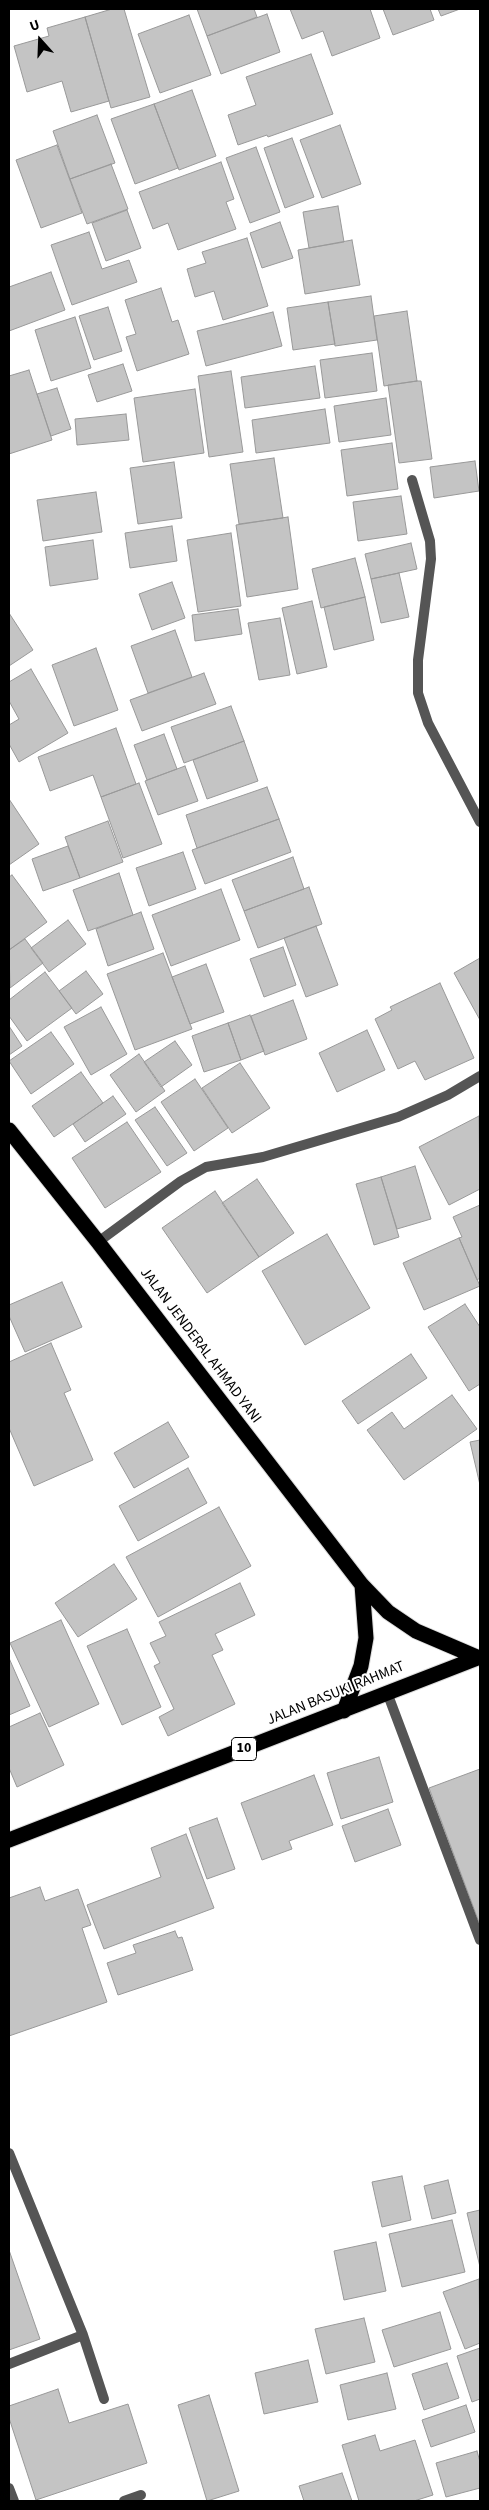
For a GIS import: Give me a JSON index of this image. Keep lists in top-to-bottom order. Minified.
{"streets":{"highway":["JALAN JENDERAL AHMAD YANI","JALAN BASUKI RAHMAT","10"]},"crossings":[["JALAN JENDERAL AHMAD YANI","JALAN BASUKI RAHMAT"]],"north":"top"}
